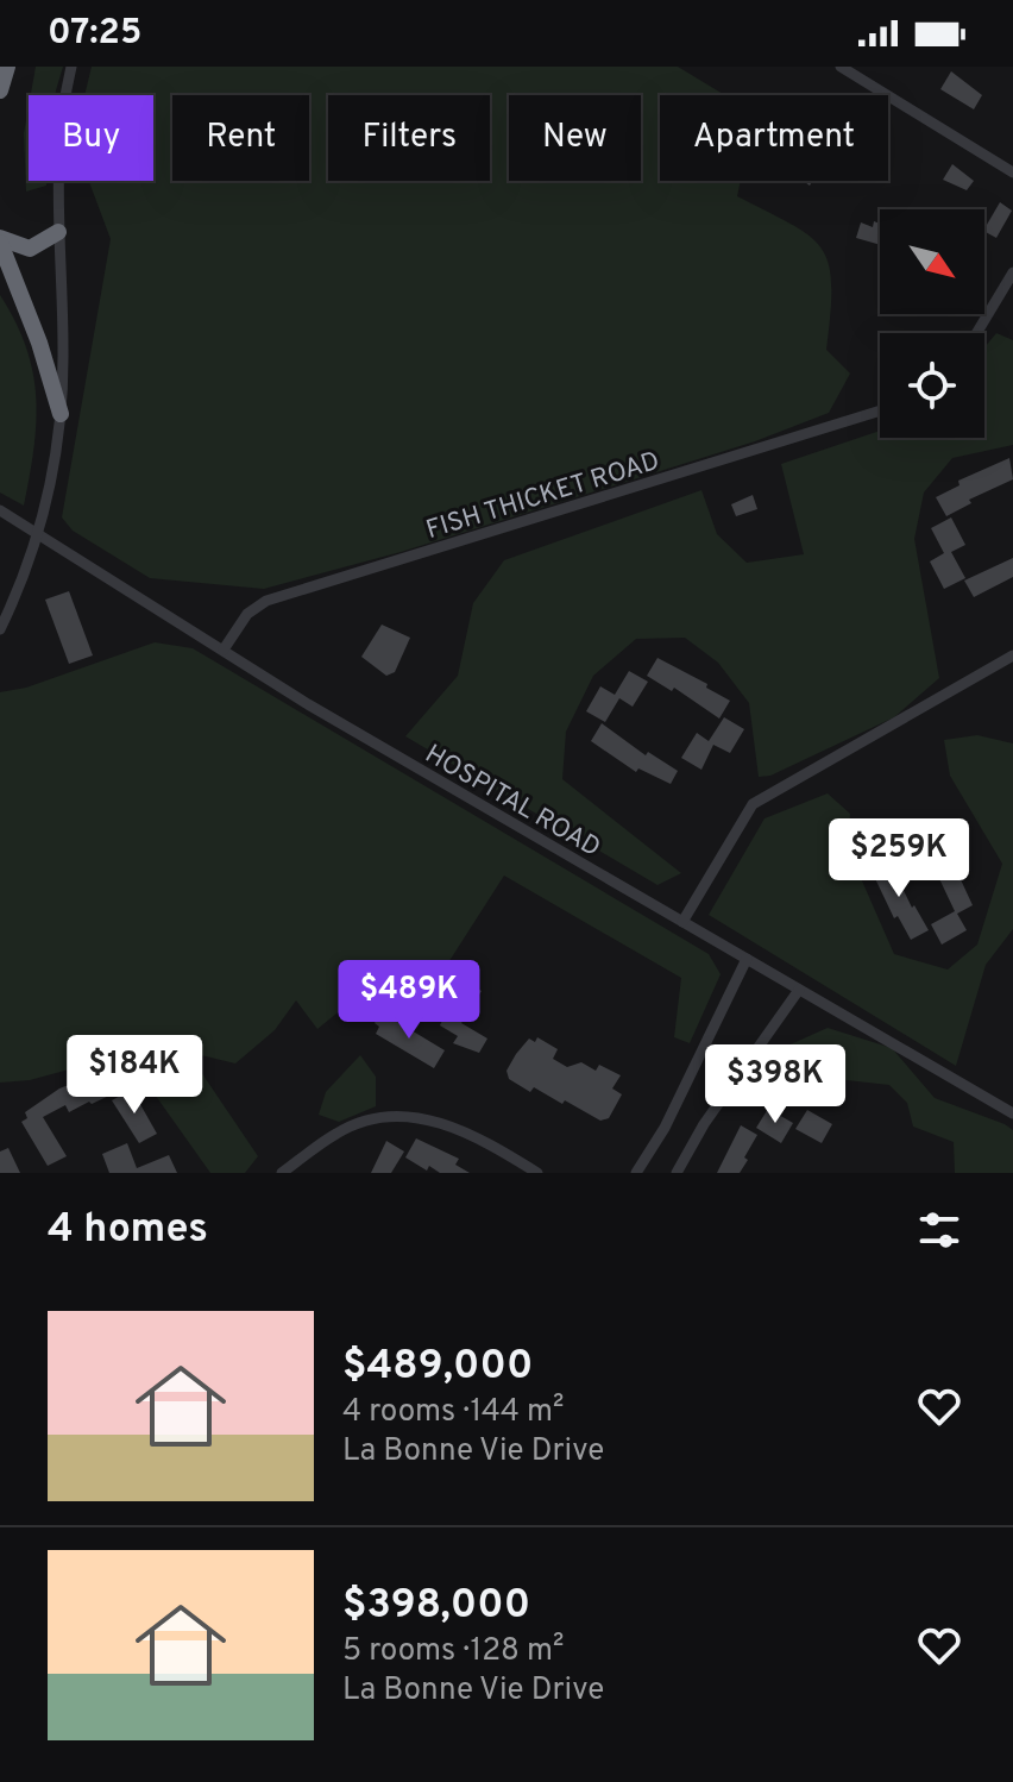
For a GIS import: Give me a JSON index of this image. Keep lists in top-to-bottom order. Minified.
{"streets":{"street":["FISH THICKET ROAD","HOSPITAL ROAD"]},"crossings":[["FISH THICKET ROAD","HOSPITAL ROAD"]],"north":"bottom right","page":{"status":"07:25","chip":["Buy","Rent","Filters","New","Apartment"],"price":["$259K","$489K","$184K","$398K"],"heading":"4 homes","list":[{"name":"$489,000","note":"4 rooms · 144 m² · La Bonne Vie Drive"},{"name":"$398,000","note":"5 rooms · 128 m² · La Bonne Vie Drive"}]}}
